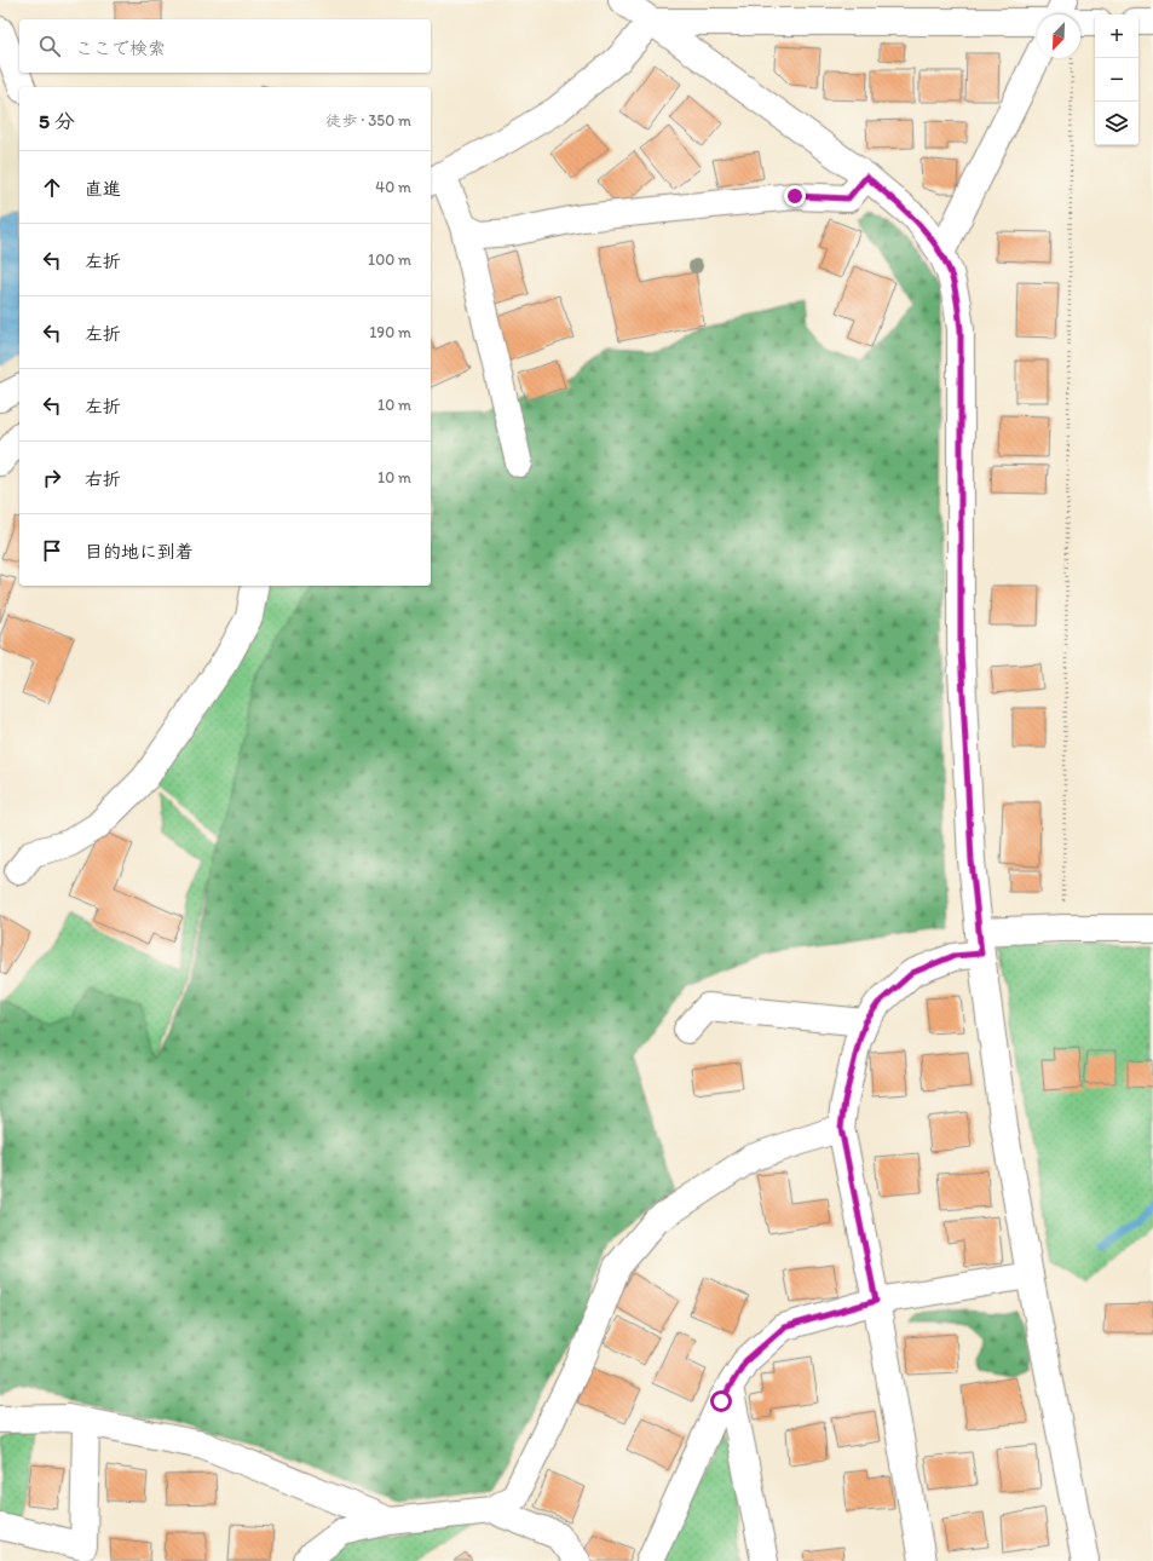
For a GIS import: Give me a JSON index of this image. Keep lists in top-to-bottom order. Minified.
{"north":"bottom left","page":{"map_buttons":["+","−"],"search":"ここで検索","heading":["5 分","徒歩 · 350 m"],"list":[["直進","40 m"],["左折","100 m"],["左折","190 m"],["左折","10 m"],["右折","10 m"],"目的地に到着"]}}
